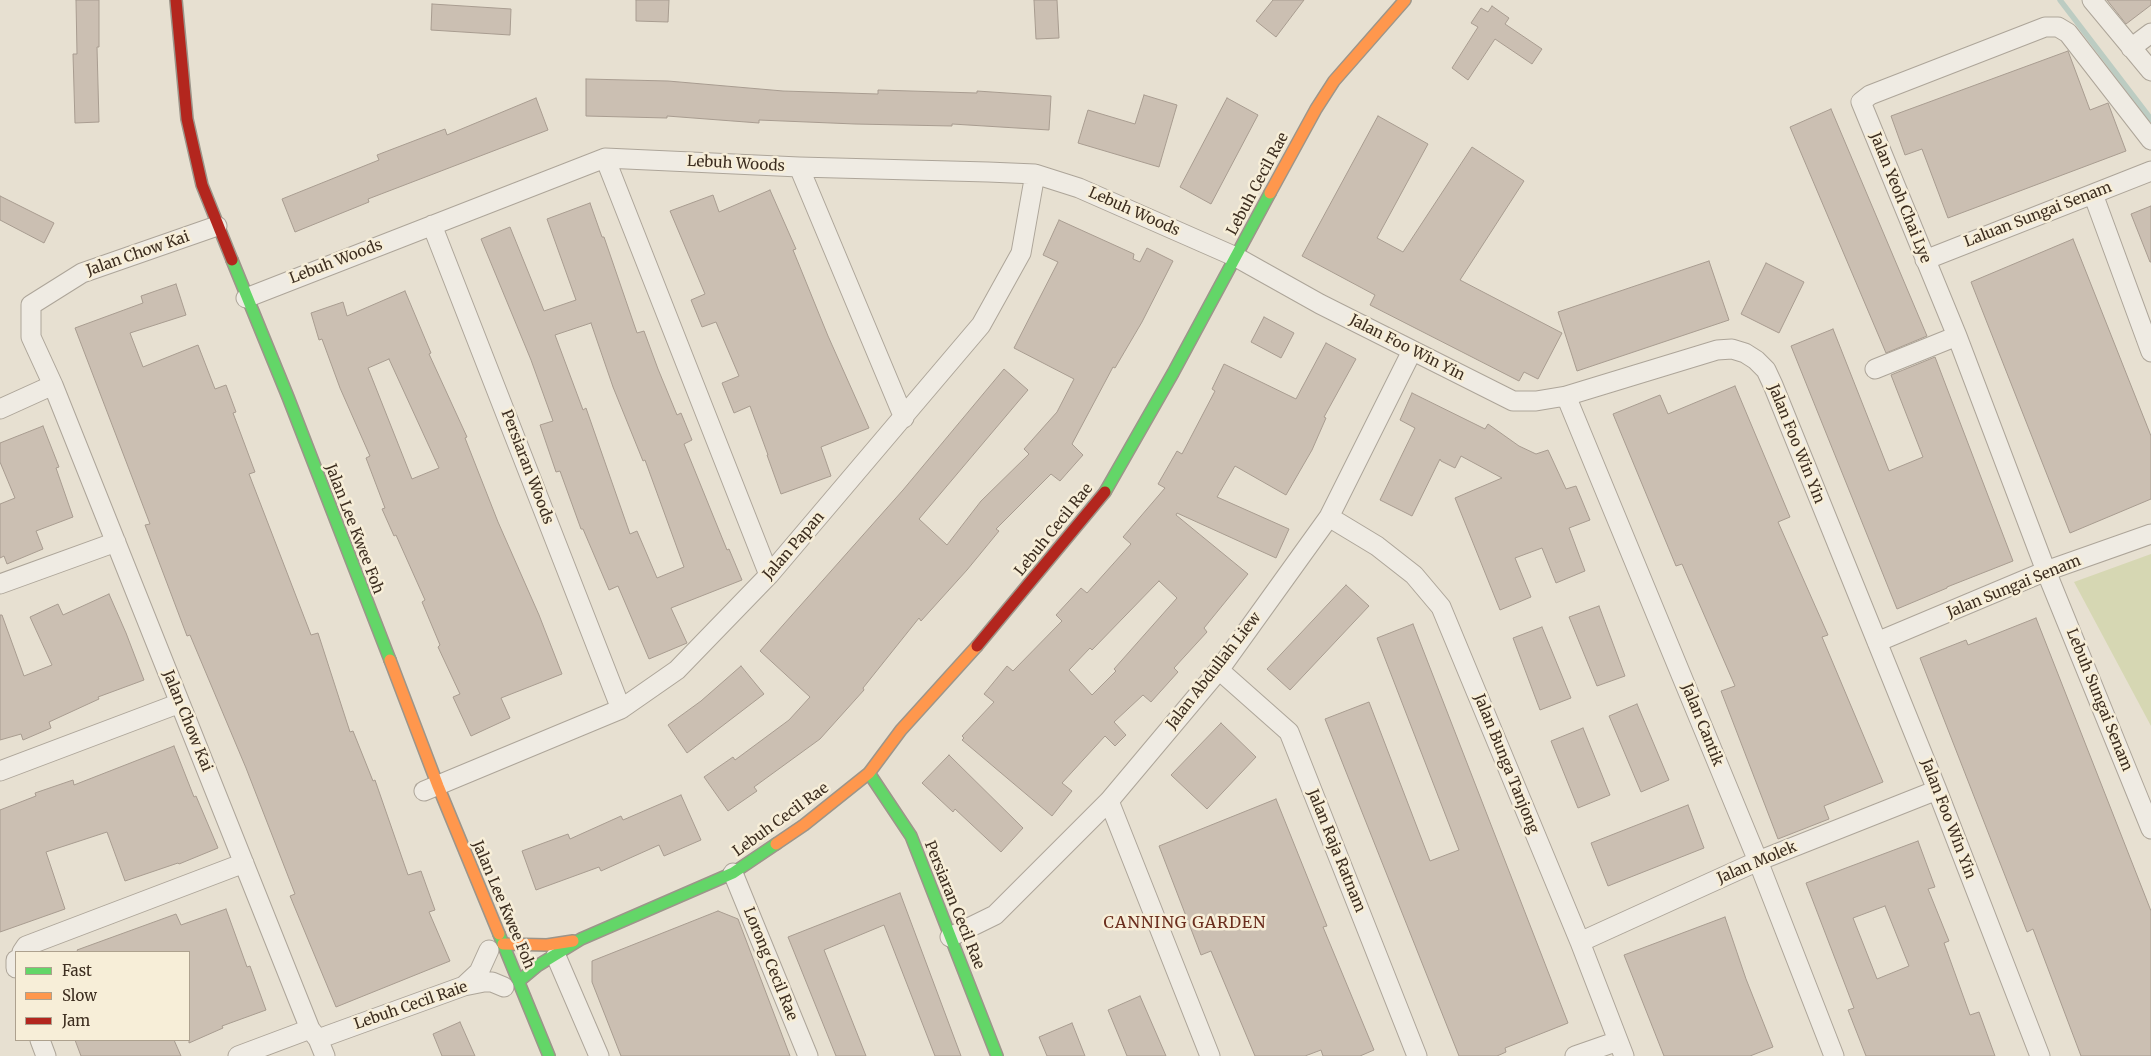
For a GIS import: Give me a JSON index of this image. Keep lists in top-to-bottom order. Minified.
{"streets":{"street":["Lebuh Woods","Lebuh Cecil Rae","Jalan Yeoh Chai Lye","Laluan Sungai Senam","Jalan Chow Kai","Jalan Foo Win Yin","Persiaran Woods","Jalan Lee Kwee Foh","Jalan Papan","Jalan Sungai Senam","Jalan Abdullah Liew","Lebuh Sungai Senam","Jalan Cantik","Jalan Bunga Tanjong","Jalan Raja Ratnam","Jalan Molek","Persiaran Cecil Rae","Lorong Cecil Rae","Lebuh Cecil Raie"]},"crossings":[["Lebuh Woods","Lebuh Cecil Rae"],["Lebuh Woods","Jalan Foo Win Yin"],["Lebuh Woods","Persiaran Woods"],["Lebuh Woods","Jalan Lee Kwee Foh"],["Lebuh Woods","Jalan Papan"],["Lebuh Cecil Rae","Jalan Foo Win Yin"],["Lebuh Cecil Rae","Jalan Lee Kwee Foh"],["Lebuh Cecil Rae","Persiaran Cecil Rae"],["Lebuh Cecil Rae","Lorong Cecil Rae"],["Lebuh Cecil Rae","Lebuh Cecil Raie"],["Jalan Yeoh Chai Lye","Laluan Sungai Senam"],["Jalan Yeoh Chai Lye","Jalan Sungai Senam"],["Jalan Yeoh Chai Lye","Lebuh Sungai Senam"],["Jalan Chow Kai","Jalan Lee Kwee Foh"],["Jalan Chow Kai","Lebuh Cecil Raie"],["Jalan Foo Win Yin","Jalan Sungai Senam"],["Jalan Foo Win Yin","Jalan Abdullah Liew"],["Jalan Foo Win Yin","Jalan Cantik"],["Jalan Foo Win Yin","Jalan Molek"],["Persiaran Woods","Jalan Papan"],["Jalan Lee Kwee Foh","Jalan Papan"],["Jalan Lee Kwee Foh","Lebuh Cecil Raie"],["Jalan Sungai Senam","Lebuh Sungai Senam"],["Jalan Abdullah Liew","Jalan Bunga Tanjong"],["Jalan Abdullah Liew","Jalan Raja Ratnam"],["Jalan Abdullah Liew","Persiaran Cecil Rae"],["Jalan Cantik","Jalan Molek"],["Jalan Bunga Tanjong","Jalan Molek"]],"districts":["CANNING GARDEN"],"legend":["Fast","Slow","Jam"]}
